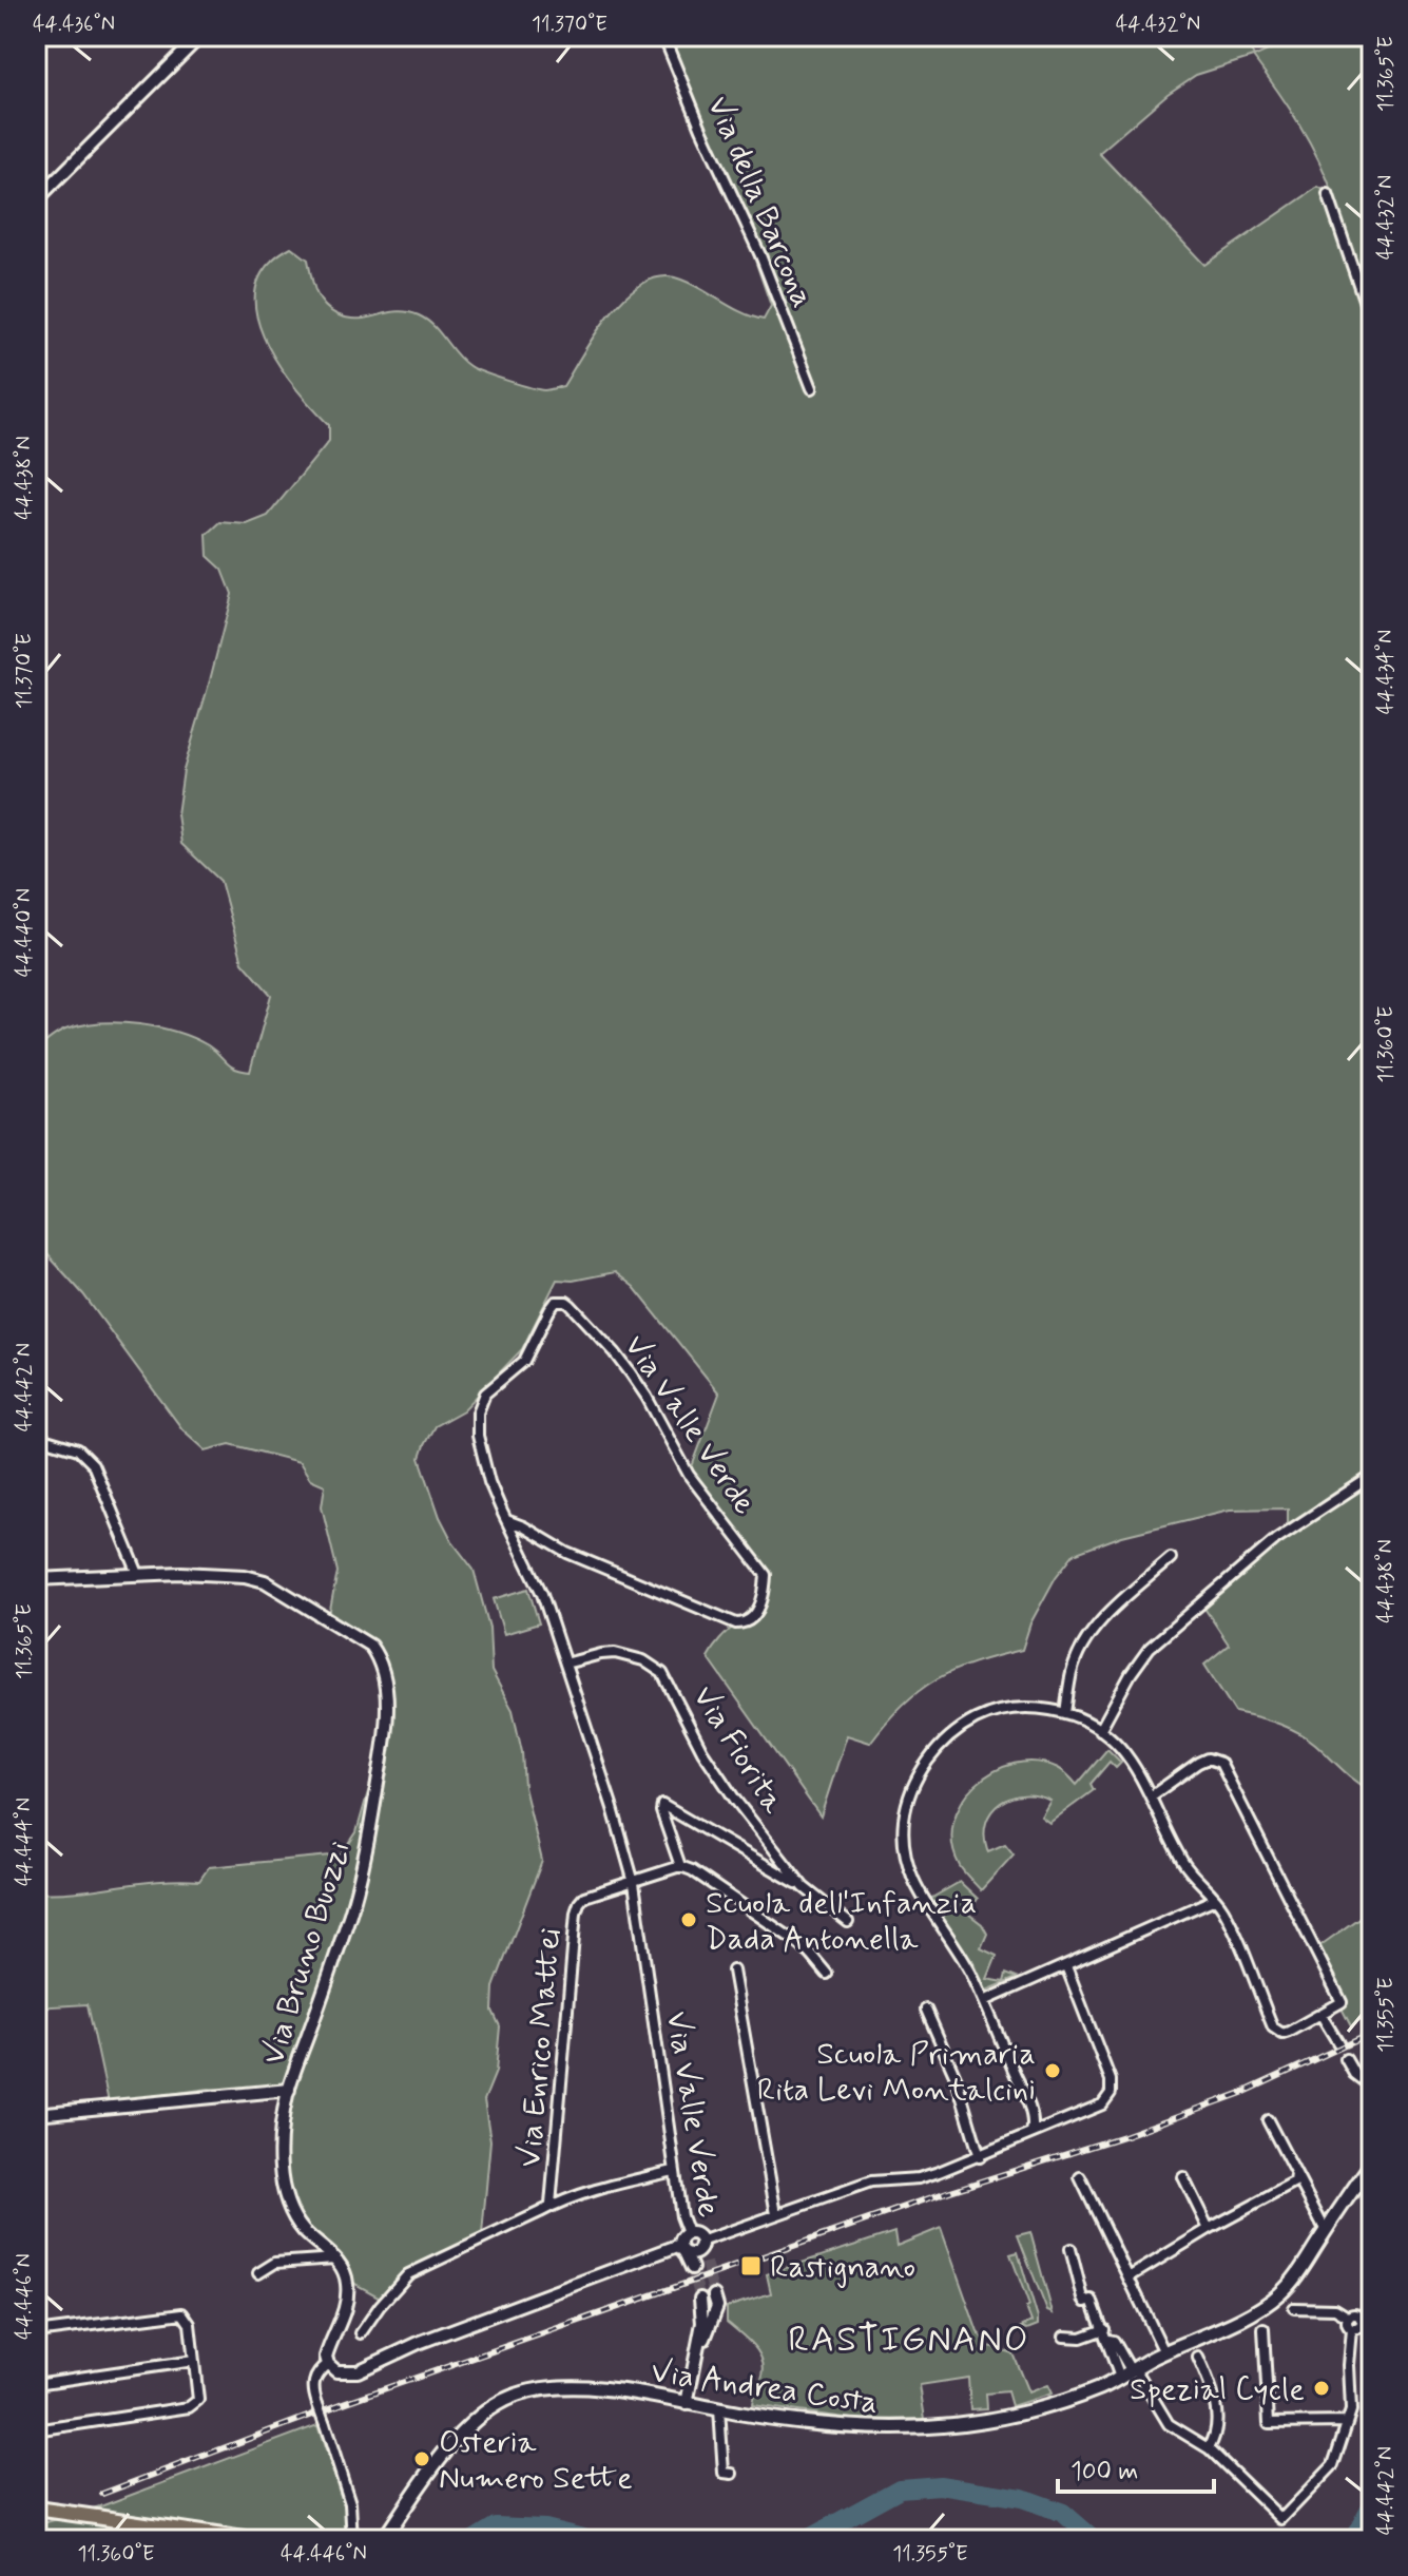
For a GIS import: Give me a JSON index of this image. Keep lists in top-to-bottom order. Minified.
{"streets":{"main road":["Via Andrea Costa"],"street":["Via della Barcona","Via Valle Verde","Via Fiorita","Via Bruno Buozzi","Via Enrico Mattei"]},"crossings":[["Via Valle Verde","Via Fiorita"],["Via Valle Verde","Via Bruno Buozzi"],["Via Valle Verde","Via Enrico Mattei"]],"districts":["RASTIGNANO"],"places":{"other":["Scuola dell'Infanzia Dada Antonella","Scuola Primaria Rita Levi Montalcini","Spezial Cycle","Osteria Numero Sette"],"transit":["Rastignano"]},"scale_bar":"100 m","coordinates":["44.436°N","11.370°E","44.432°N","11.365°E","44.438°N","44.434°N","44.440°N","11.360°E","44.442°N","44.444°N","11.355°E","44.446°N"]}
